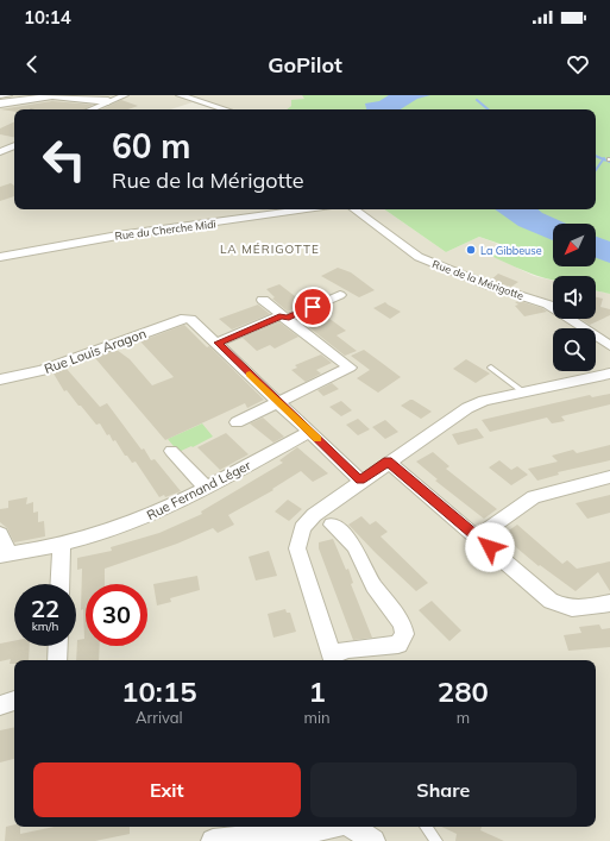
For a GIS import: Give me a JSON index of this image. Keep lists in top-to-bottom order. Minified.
{"streets":{"street":["Rue du Cherche Midi","Rue de la Mérigotte","Rue Louis Aragon","Rue Fernand Léger"]},"districts":["LA MÉRIGOTTE"],"places":["La Gibbeuse"],"north":"bottom left","page":{"status":"10:14","header":"GoPilot","turn":["60 m","Rue de la Mérigotte"],"speed":"22 km/h","limit":"30","eta":["10:15","Arrival","1","min","280","m"],"buttons":["Exit","Share"]}}
